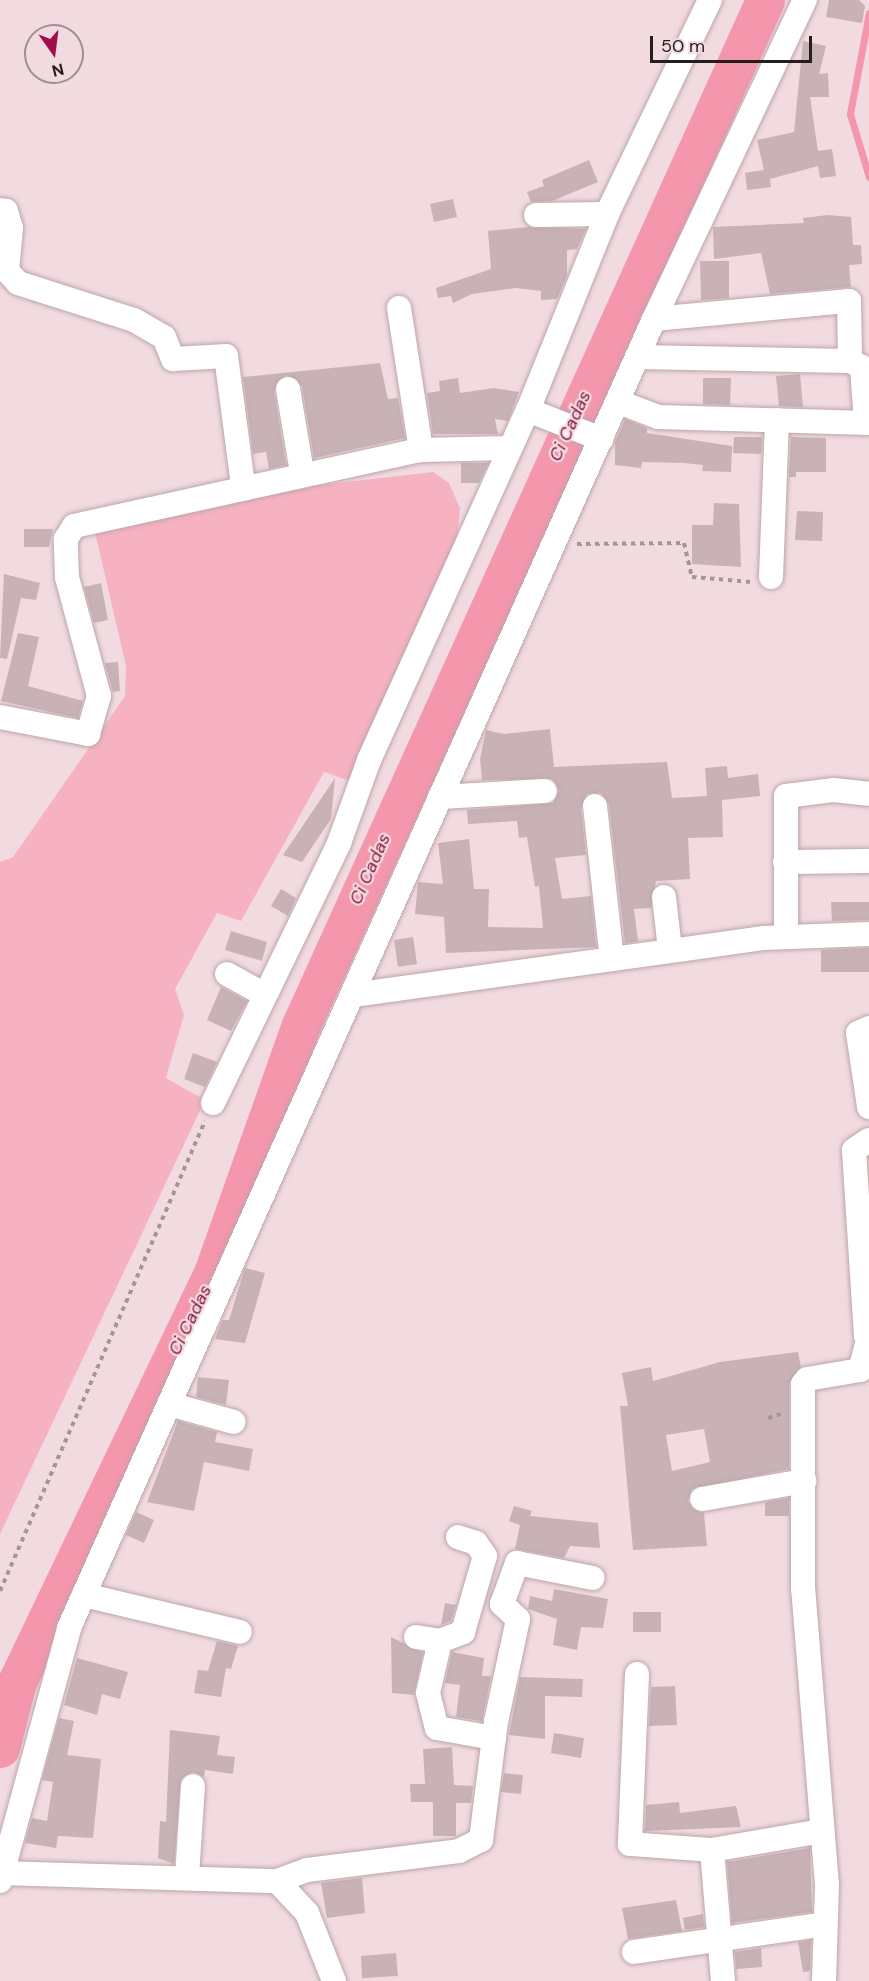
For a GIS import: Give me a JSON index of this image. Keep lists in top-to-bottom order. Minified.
{"water":["Ci Cadas"],"scale_bar":"50 m","north":"bottom"}
